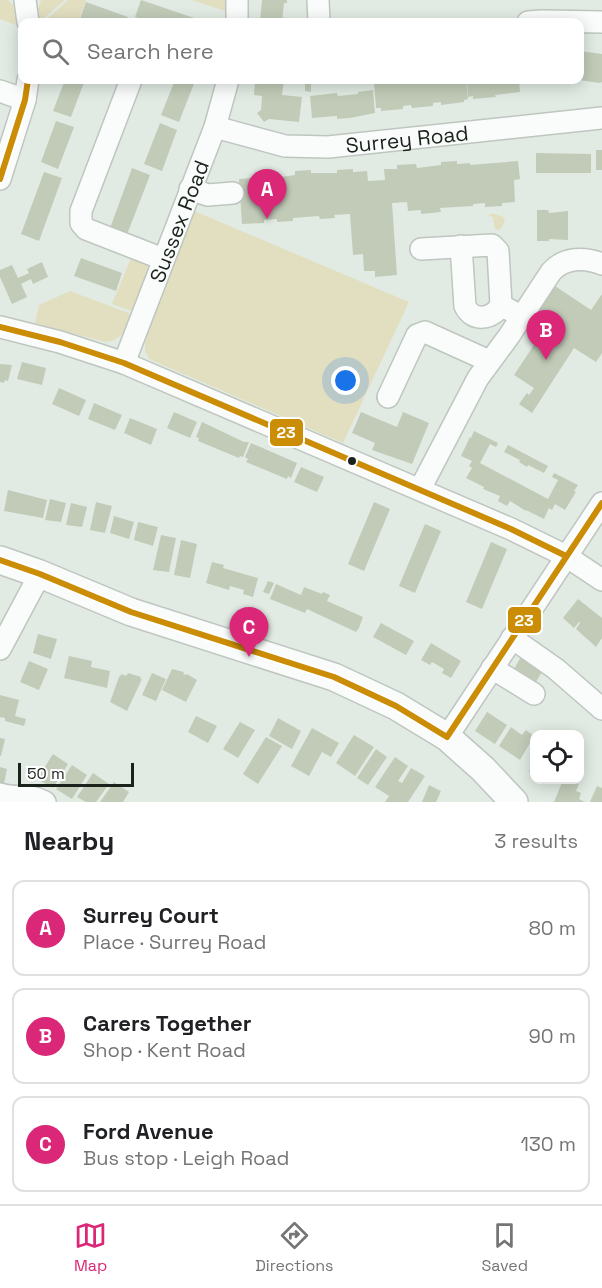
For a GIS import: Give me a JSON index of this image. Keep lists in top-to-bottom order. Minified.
{"streets":{"street":["Surrey Road","Sussex Road"]},"crossings":[["Surrey Road","Sussex Road"]],"lines":["transit line 23"],"scale_bar":"50 m","page":{"search":"Search here","pins":["A","B","C"],"scale":"50 m","heading":["Nearby","3 results"],"list":[{"mark":"A","name":"Surrey Court","note":"Place · Surrey Road","value":"80 m"},{"mark":"B","name":"Carers Together","note":"Shop · Kent Road","value":"90 m"},{"mark":"C","name":"Ford Avenue","note":"Bus stop · Leigh Road","value":"130 m"}],"nav":["Map","Directions","Saved"]}}
